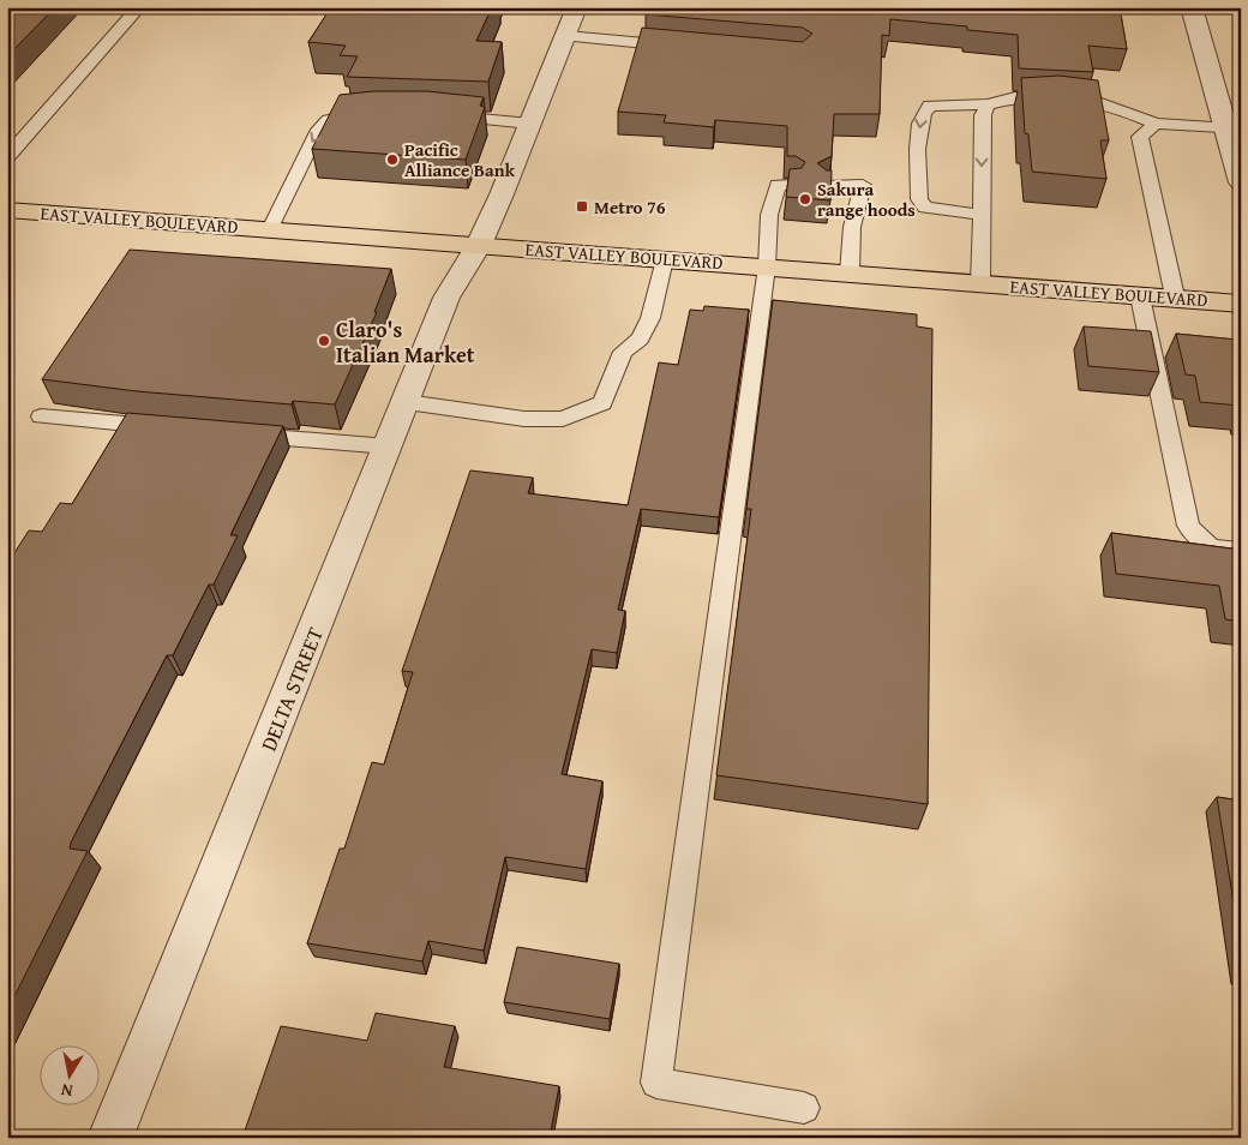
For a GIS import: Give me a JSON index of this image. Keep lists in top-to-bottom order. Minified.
{"streets":{"main road":["EAST VALLEY BOULEVARD"],"street":["DELTA STREET"]},"crossings":[["EAST VALLEY BOULEVARD","DELTA STREET"]],"places":{"other":["Pacific Alliance Bank","Sakura range hoods","Claro's Italian Market"],"transit":["Metro 76"]},"north":"bottom"}
